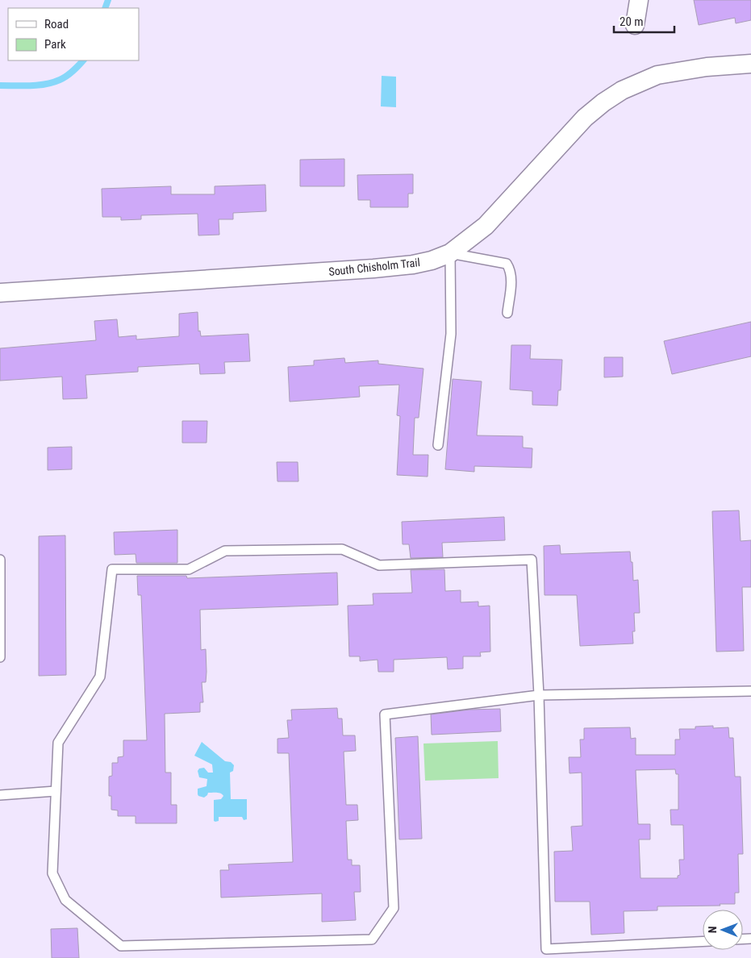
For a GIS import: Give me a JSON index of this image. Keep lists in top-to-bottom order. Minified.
{"streets":{"street":["South Chisholm Trail"]},"legend":["Road","Park"],"scale_bar":"20 m","north":"left"}
